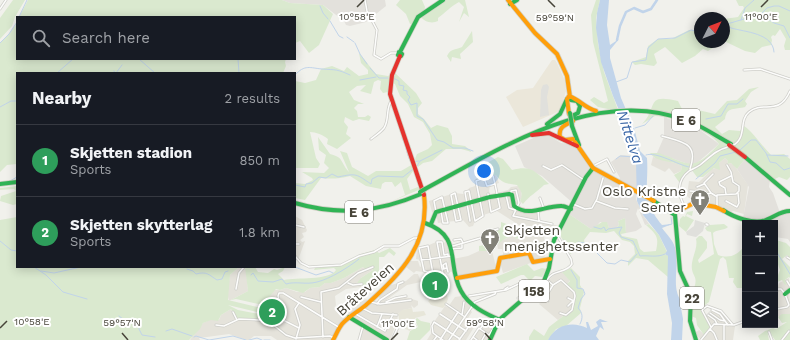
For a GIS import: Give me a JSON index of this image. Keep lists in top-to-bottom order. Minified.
{"streets":{"main road":["E 6","Bråteveien","158","22"]},"water":["Nittelva"],"places":{"church":["Oslo Kristne Senter","Skjetten menighetssenter"]},"north":"top right","page":{"search":"Search here","heading":["Nearby","2 results"],"list":[{"mark":"1","name":"Skjetten stadion","note":"Sports","value":"850 m"},{"mark":"2","name":"Skjetten skytterlag","note":"Sports","value":"1.8 km"}],"map_buttons":["+","−"],"pins":["1","2"]},"coordinates":["10°58'E","11°00'E","59°59'N","59°57'N","59°58'N"]}
